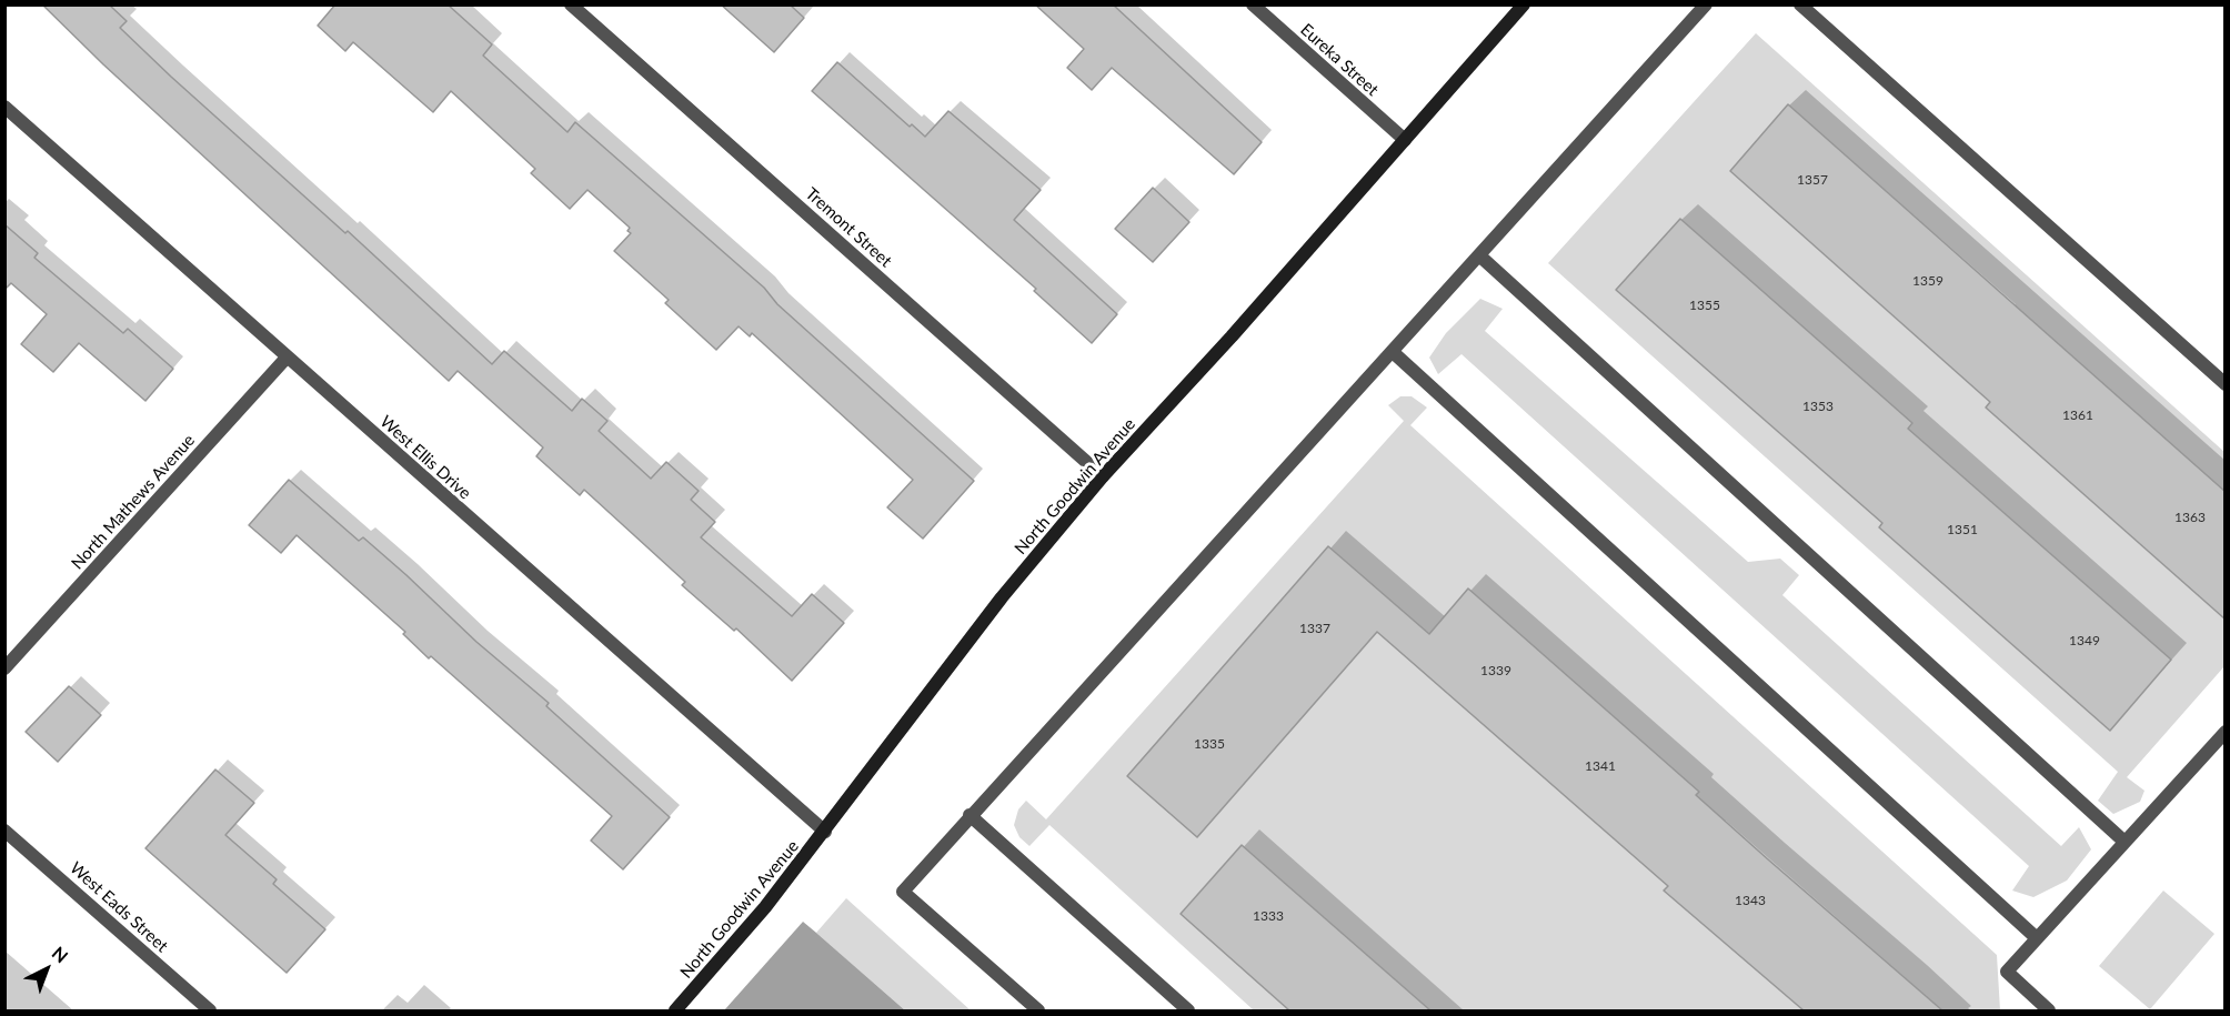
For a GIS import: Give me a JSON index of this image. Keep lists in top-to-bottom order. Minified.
{"streets":{"street":["Eureka Street","Tremont Street","West Ellis Drive","North Goodwin Avenue","North Mathews Avenue","West Eads Street"]},"crossings":[["Eureka Street","North Goodwin Avenue"],["Tremont Street","North Goodwin Avenue"],["West Ellis Drive","North Goodwin Avenue"],["West Ellis Drive","North Mathews Avenue"]],"house_numbers":["1357","1359","1355","1353","1361","1363","1351","1337","1349","1339","1335","1341","1343","1333"],"north":"top right"}
